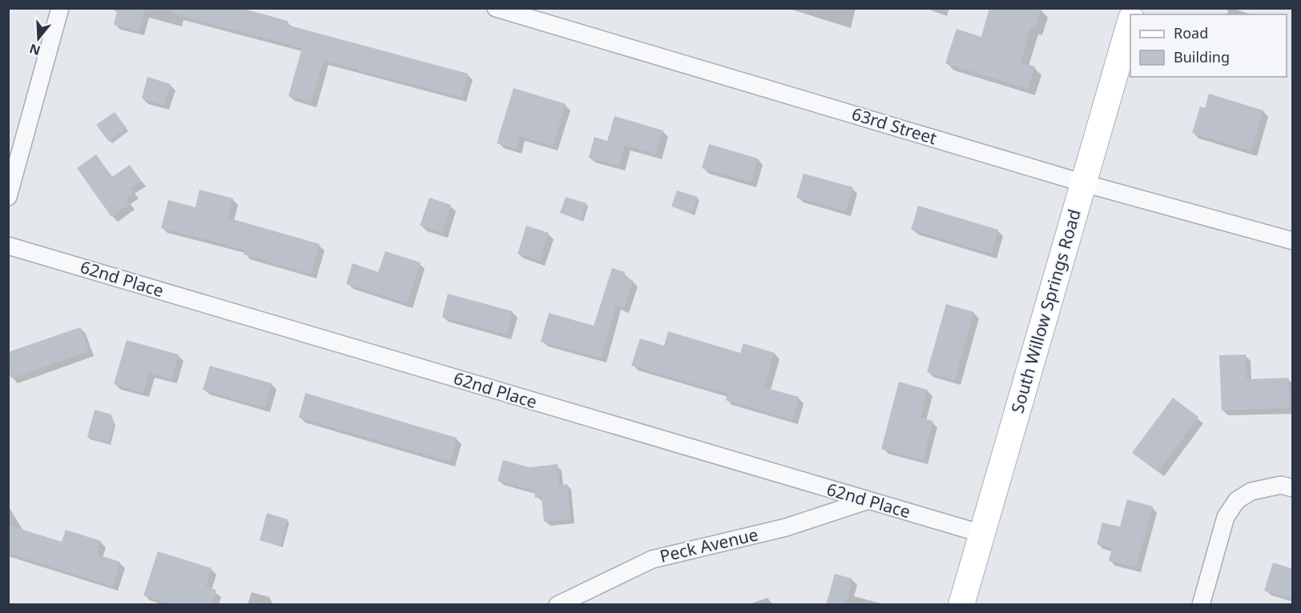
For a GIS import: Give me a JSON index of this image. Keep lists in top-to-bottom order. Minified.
{"streets":{"street":["63rd Street","62nd Place","South Willow Springs Road","Peck Avenue"]},"crossings":[["63rd Street","South Willow Springs Road"],["62nd Place","South Willow Springs Road"],["62nd Place","Peck Avenue"]],"legend":["Road","Building"],"north":"bottom"}
